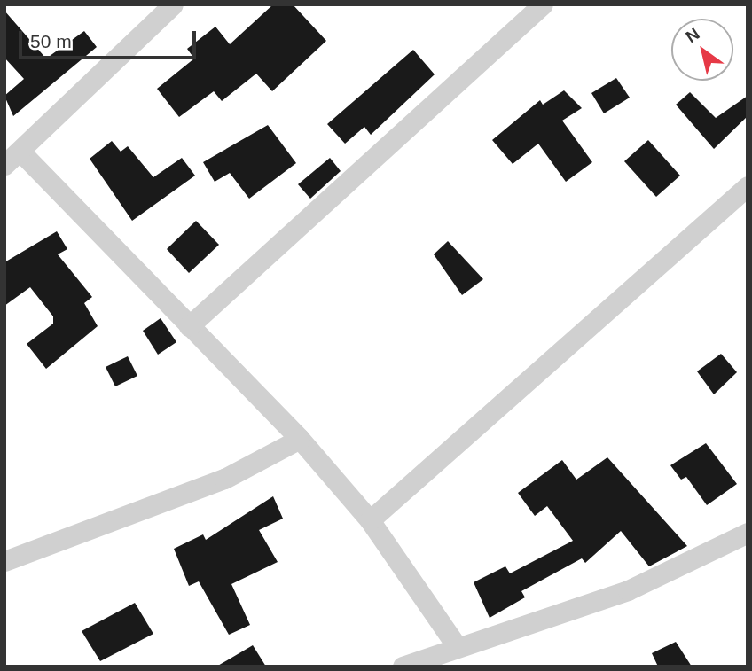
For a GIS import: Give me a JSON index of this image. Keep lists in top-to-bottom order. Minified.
{"scale_bar":"50 m","north":"top left"}
